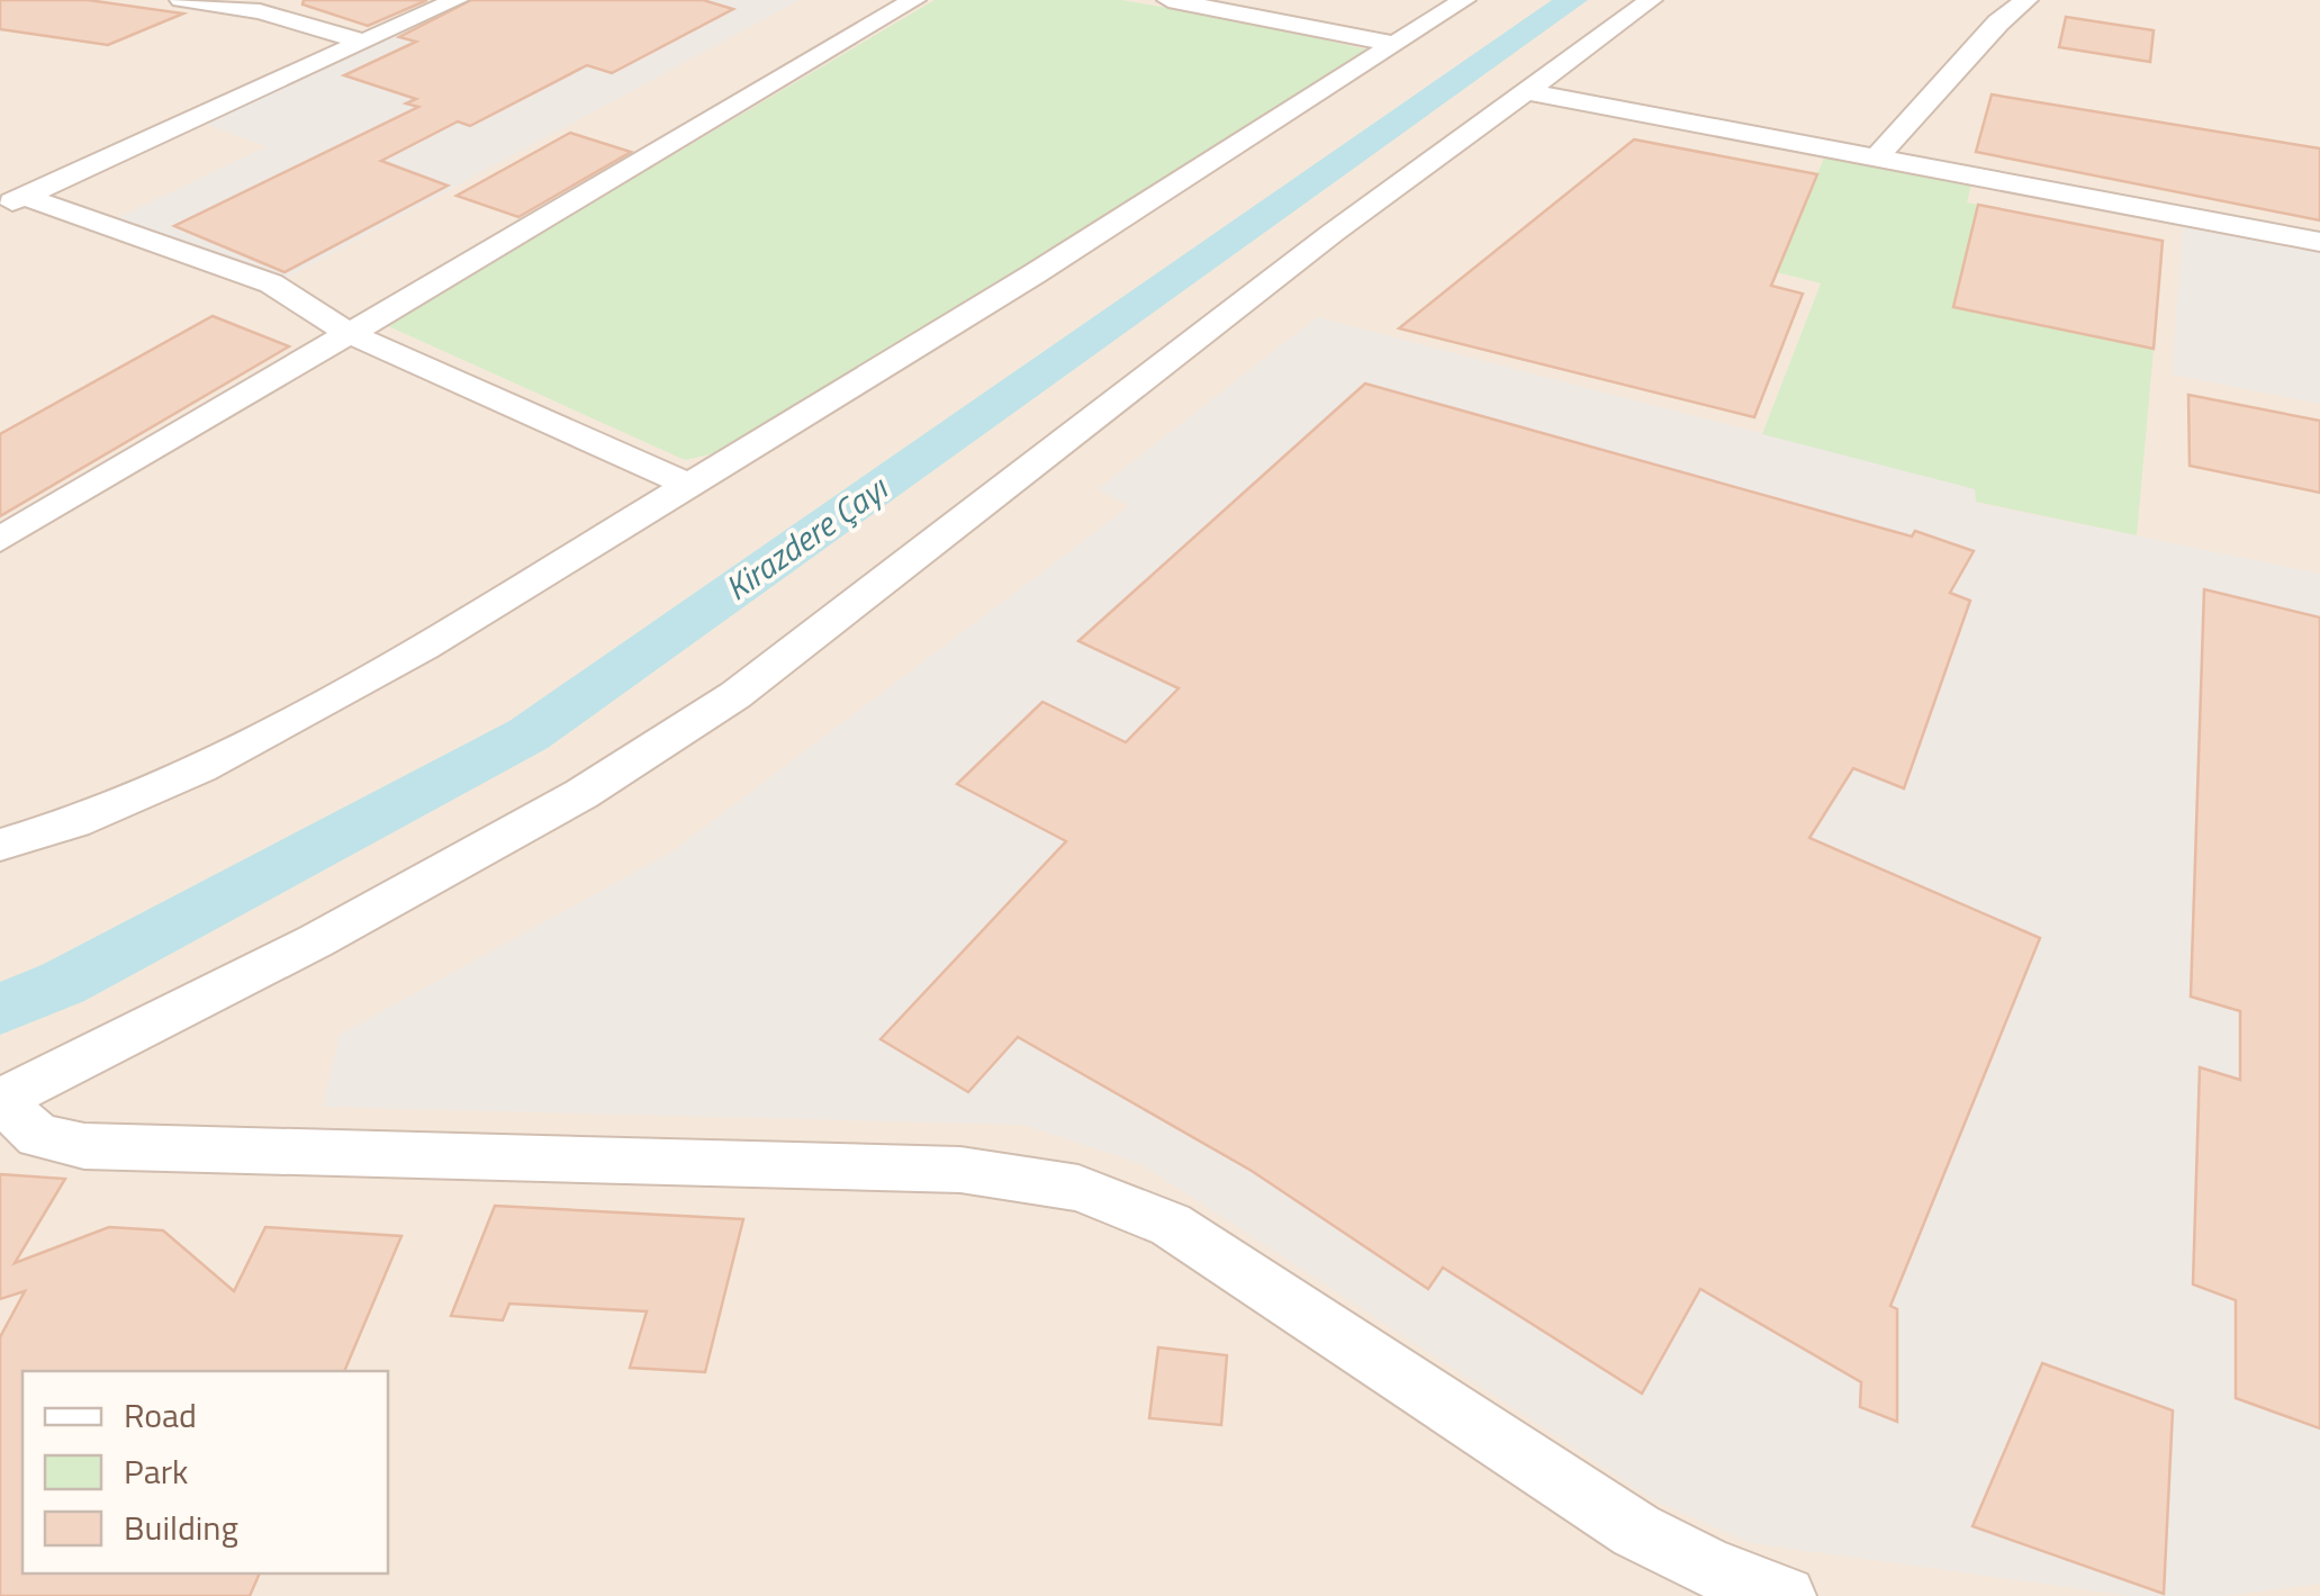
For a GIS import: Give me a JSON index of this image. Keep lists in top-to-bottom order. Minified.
{"water":["Kirazdere Çayı"],"legend":["Road","Park","Building"]}
